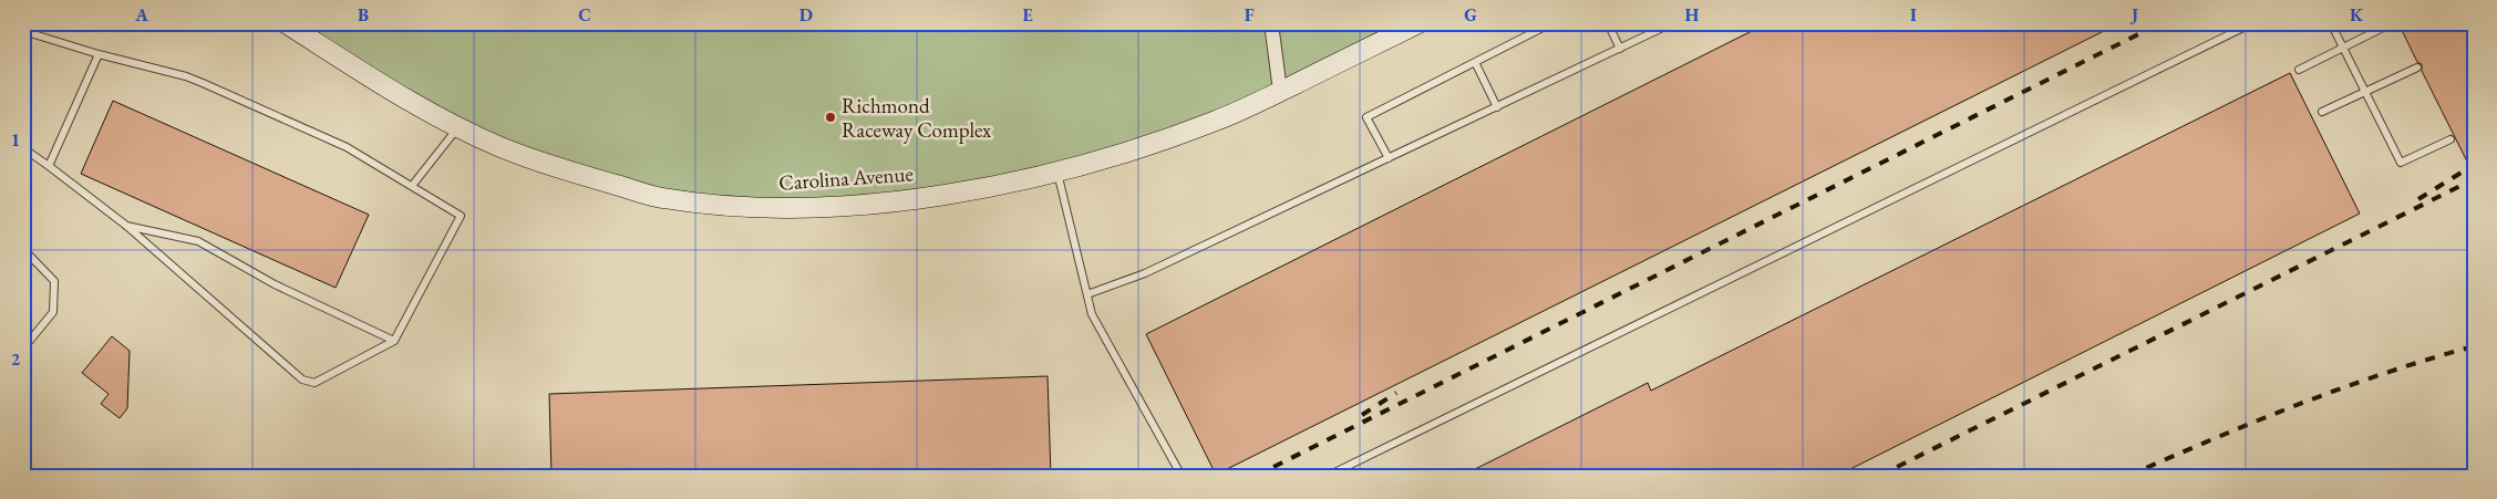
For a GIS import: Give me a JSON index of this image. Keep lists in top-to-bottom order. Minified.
{"streets":{"street":["Carolina Avenue"]},"places":["Richmond Raceway Complex"],"grid":{"columns":["A","B","C","D","E","F","G","H","I","J","K"],"rows":["1","2"]}}
